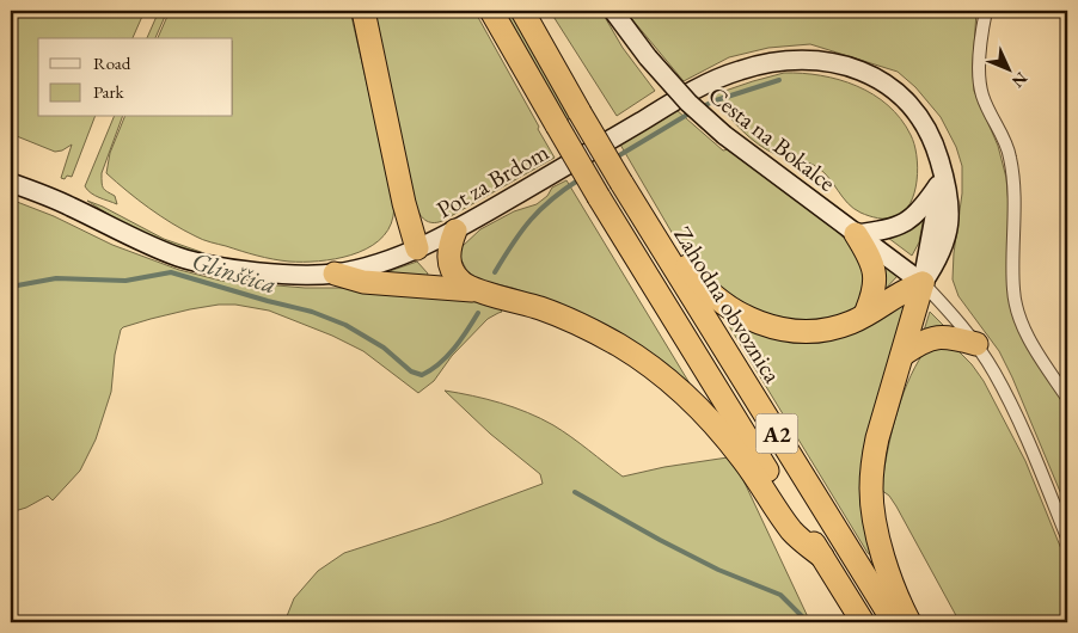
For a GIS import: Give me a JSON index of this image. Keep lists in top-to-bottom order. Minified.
{"streets":{"highway":["Zahodna obvoznica","A2"],"main road":["Cesta na Bokalce","Pot za Brdom"]},"crossings":[["Cesta na Bokalce","Pot za Brdom"]],"water":["Glinščica"],"legend":["Road","Park"],"north":"bottom right"}
